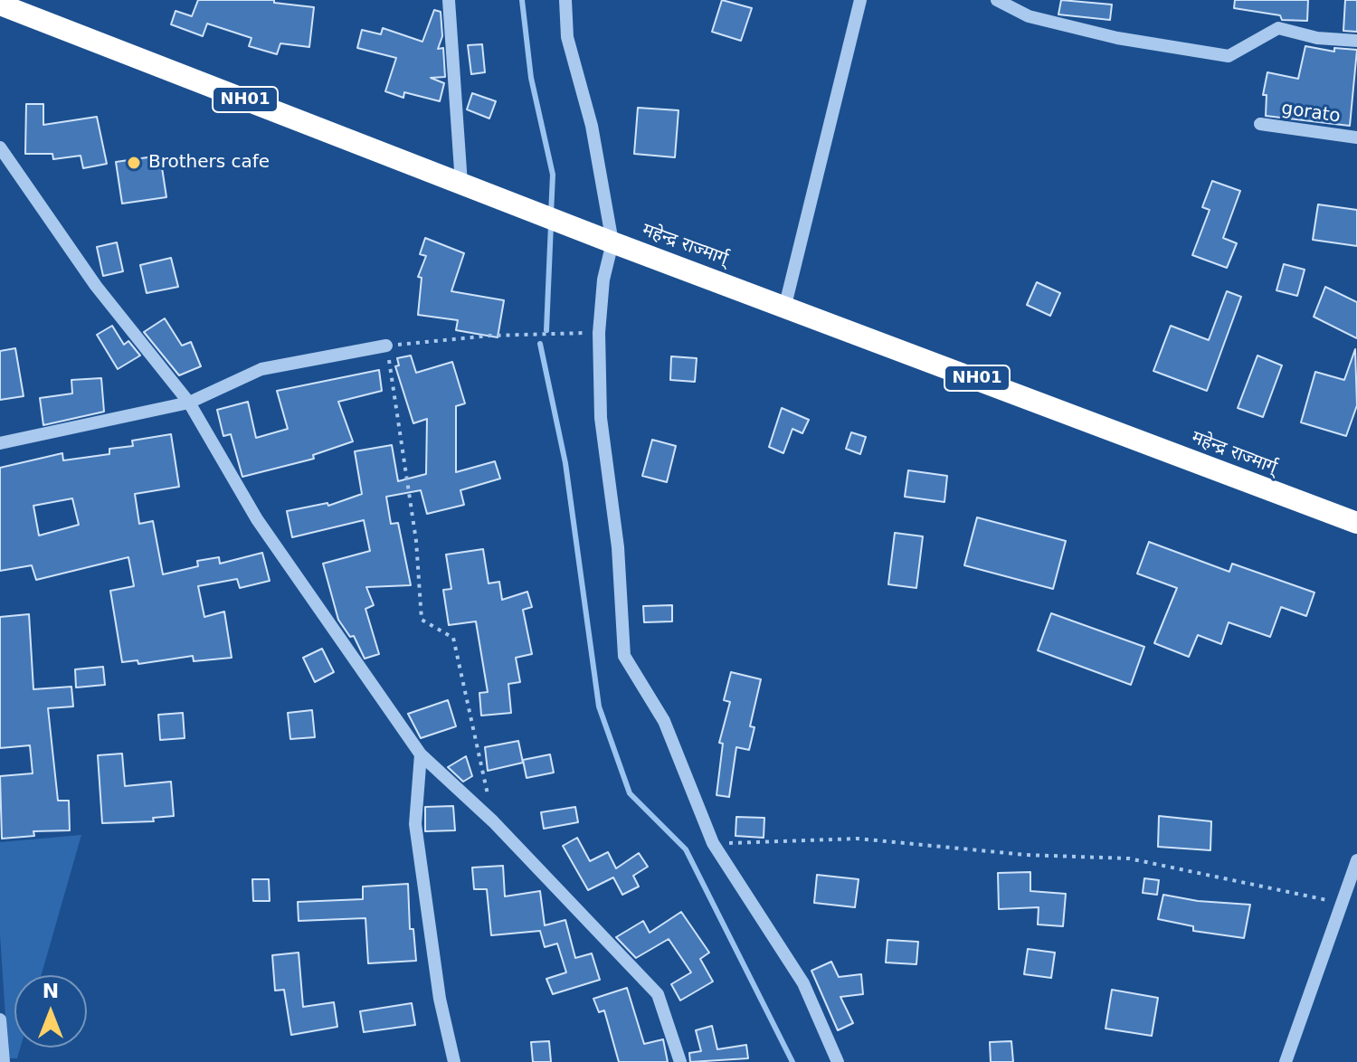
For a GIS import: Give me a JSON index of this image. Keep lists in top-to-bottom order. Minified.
{"streets":{"highway":["NH01","महेन्द्र राज्मार्ग्"],"street":["gorato"]},"places":["Brothers cafe"],"north":"top"}
